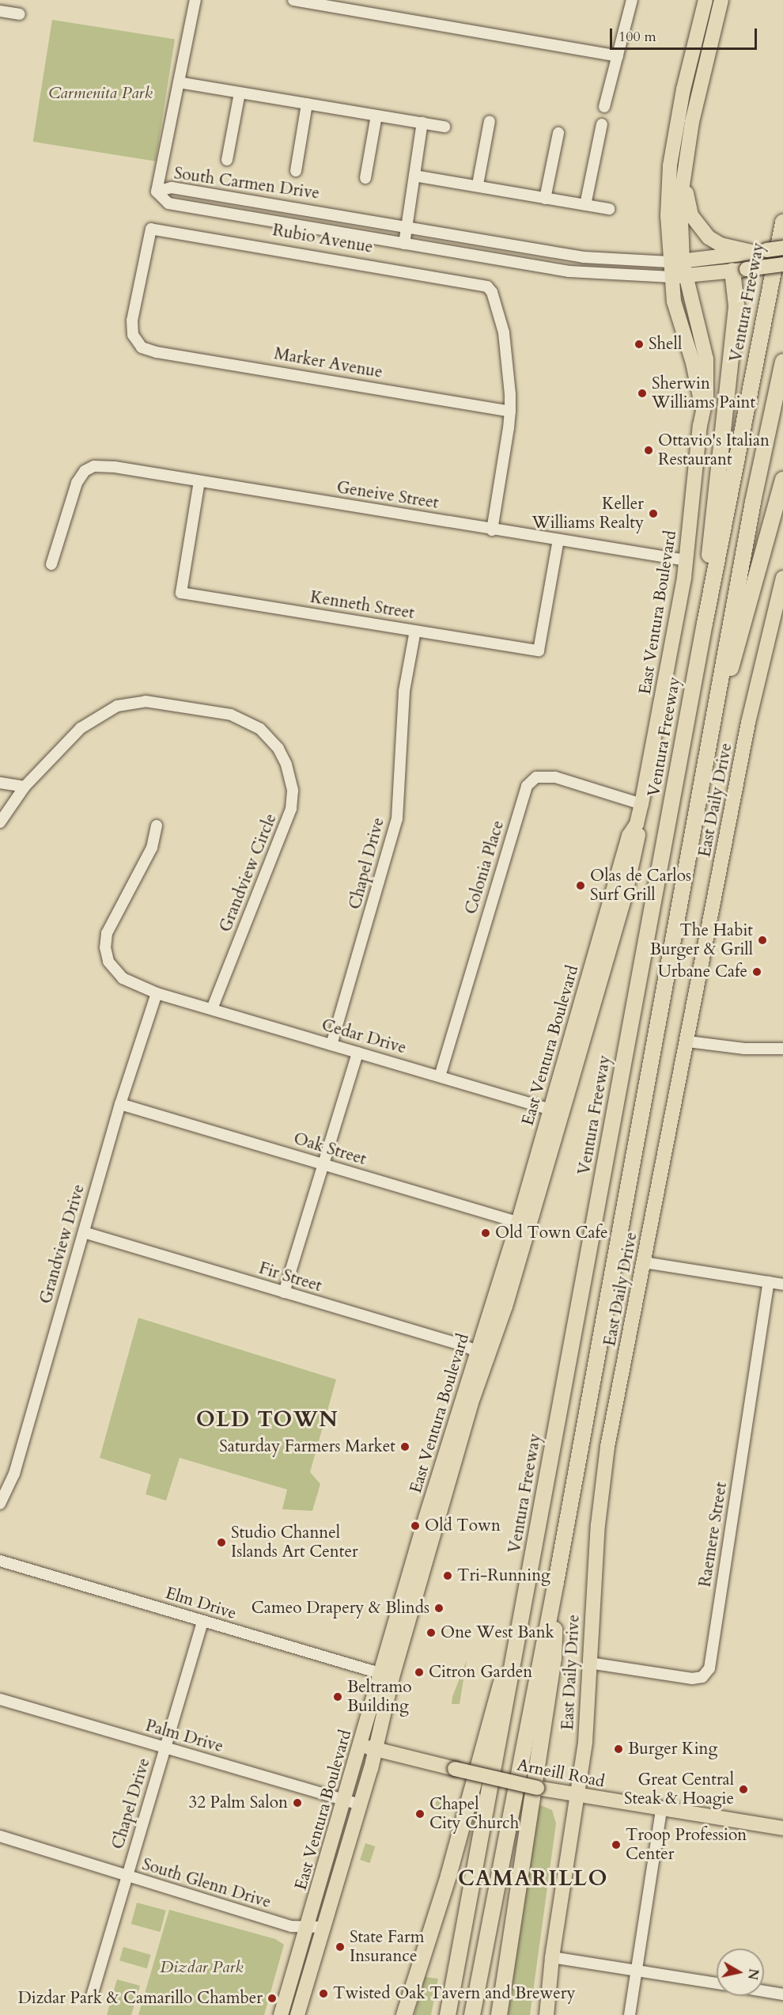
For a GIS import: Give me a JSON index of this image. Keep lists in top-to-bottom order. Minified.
{"streets":{"highway":["Ventura Freeway"],"main road":["East Ventura Boulevard","East Daily Drive","Arneill Road"],"street":["South Carmen Drive","Rubio Avenue","Marker Avenue","Geneive Street","Kenneth Street","Chapel Drive","Colonia Place","Grandview Circle","Cedar Drive","Oak Street","Grandview Drive","Fir Street","Raemere Street","Elm Drive","Palm Drive","South Glenn Drive"]},"crossings":[["South Carmen Drive","East Ventura Boulevard"],["Rubio Avenue","Marker Avenue"],["Geneive Street","Kenneth Street"],["Geneive Street","East Ventura Boulevard"],["Kenneth Street","Chapel Drive"],["East Ventura Boulevard","Colonia Place"],["East Ventura Boulevard","Cedar Drive"],["East Ventura Boulevard","Oak Street"],["East Ventura Boulevard","Fir Street"],["East Ventura Boulevard","Elm Drive"],["East Ventura Boulevard","Palm Drive"],["East Ventura Boulevard","Arneill Road"],["East Ventura Boulevard","South Glenn Drive"],["East Daily Drive","Raemere Street"],["East Daily Drive","Arneill Road"],["Chapel Drive","Cedar Drive"],["Chapel Drive","Elm Drive"],["Chapel Drive","Palm Drive"],["Chapel Drive","South Glenn Drive"],["Colonia Place","Cedar Drive"],["Grandview Circle","Cedar Drive"],["Cedar Drive","Grandview Drive"],["Oak Street","Grandview Drive"],["Grandview Drive","Fir Street"]],"districts":["OLD TOWN","CAMARILLO"],"parks":["Carmenita Park","Dizdar Park"],"places":["Shell","Sherwin Williams Paint","Ottavio's Italian Restaurant","Keller Williams Realty","Olas de Carlos Surf Grill","The Habit Burger & Grill","Urbane Cafe","Old Town Cafe","Saturday Farmers Market","Old Town","Studio Channel Islands Art Center","Tri-Running","Cameo Drapery & Blinds","One West Bank","Citron Garden","Beltramo Building","Burger King","Great Central Steak & Hoagie","32 Palm Salon","Chapel City Church","Troop Profession Center","State Farm Insurance","Twisted Oak Tavern and Brewery","Dizdar Park & Camarillo Chamber"],"scale_bar":"100 m","north":"right"}
